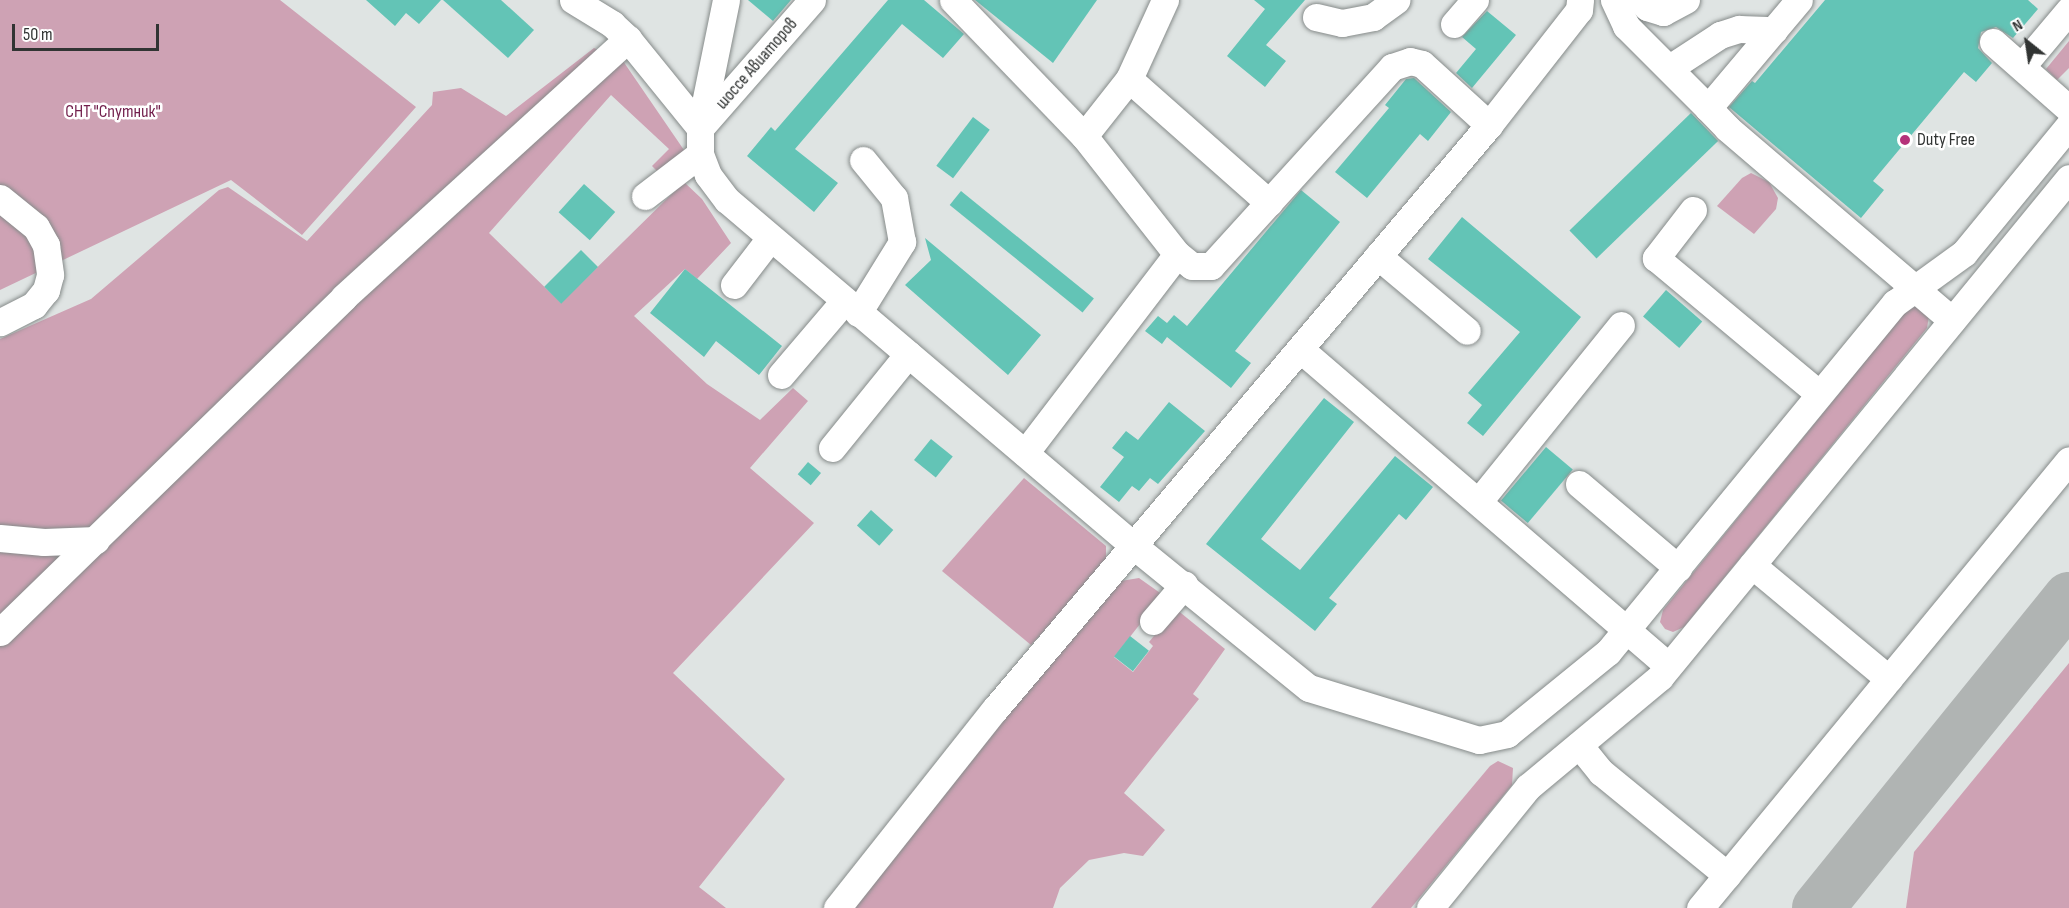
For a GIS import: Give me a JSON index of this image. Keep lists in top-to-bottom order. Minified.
{"streets":{"lane":["шоссе Авиаторов"]},"parks":["СНТ \"Спутник\""],"places":["Duty Free"],"scale_bar":"50 m","north":"top left"}
